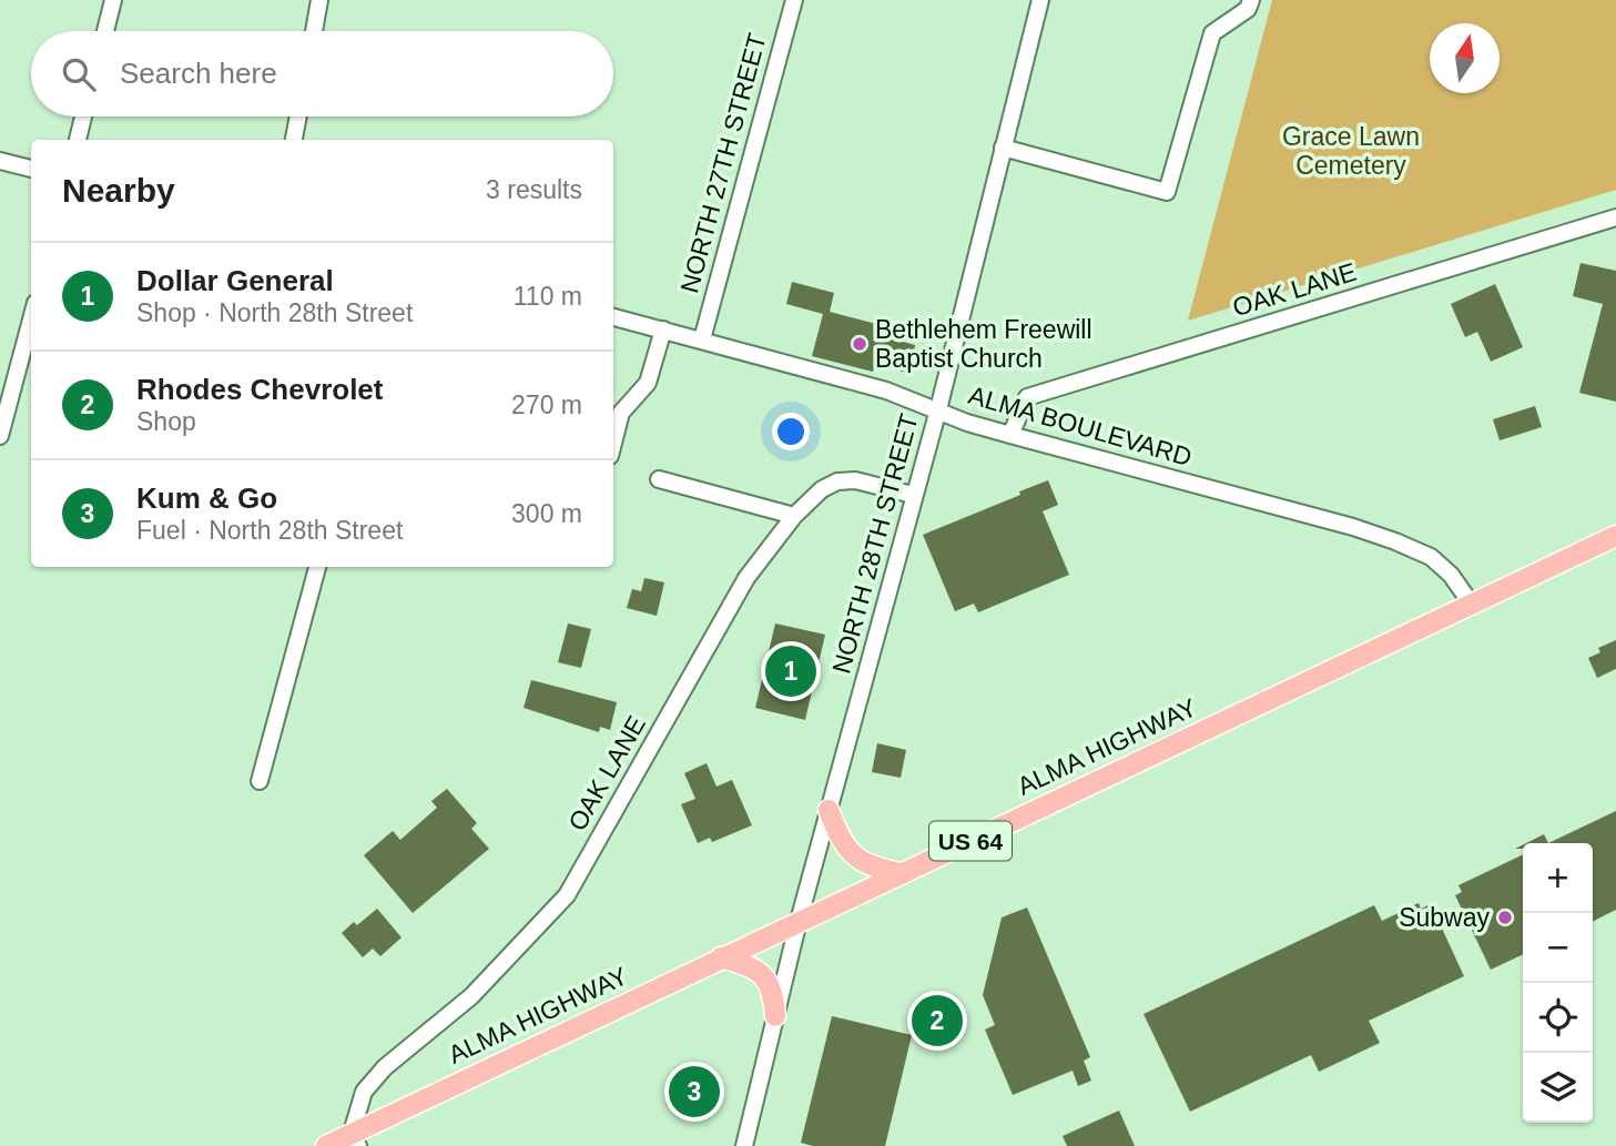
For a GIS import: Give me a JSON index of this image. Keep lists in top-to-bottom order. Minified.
{"streets":{"main road":["ALMA HIGHWAY","US 64"],"street":["NORTH 27TH STREET","OAK LANE","ALMA BOULEVARD","NORTH 28TH STREET"]},"crossings":[["NORTH 27TH STREET","ALMA BOULEVARD"],["OAK LANE","ALMA BOULEVARD"],["OAK LANE","NORTH 28TH STREET"],["OAK LANE","ALMA HIGHWAY"],["ALMA BOULEVARD","NORTH 28TH STREET"],["ALMA BOULEVARD","ALMA HIGHWAY"],["NORTH 28TH STREET","ALMA HIGHWAY"]],"parks":["Grace Lawn Cemetery"],"places":["Bethlehem Freewill Baptist Church","Subway"],"north":"top","page":{"search":"Search here","heading":["Nearby","3 results"],"list":[{"mark":"1","name":"Dollar General","note":"Shop · North 28th Street","value":"110 m"},{"mark":"2","name":"Rhodes Chevrolet","note":"Shop","value":"270 m"},{"mark":"3","name":"Kum & Go","note":"Fuel · North 28th Street","value":"300 m"}],"pins":["1","2","3"],"map_buttons":["+","−"]}}
